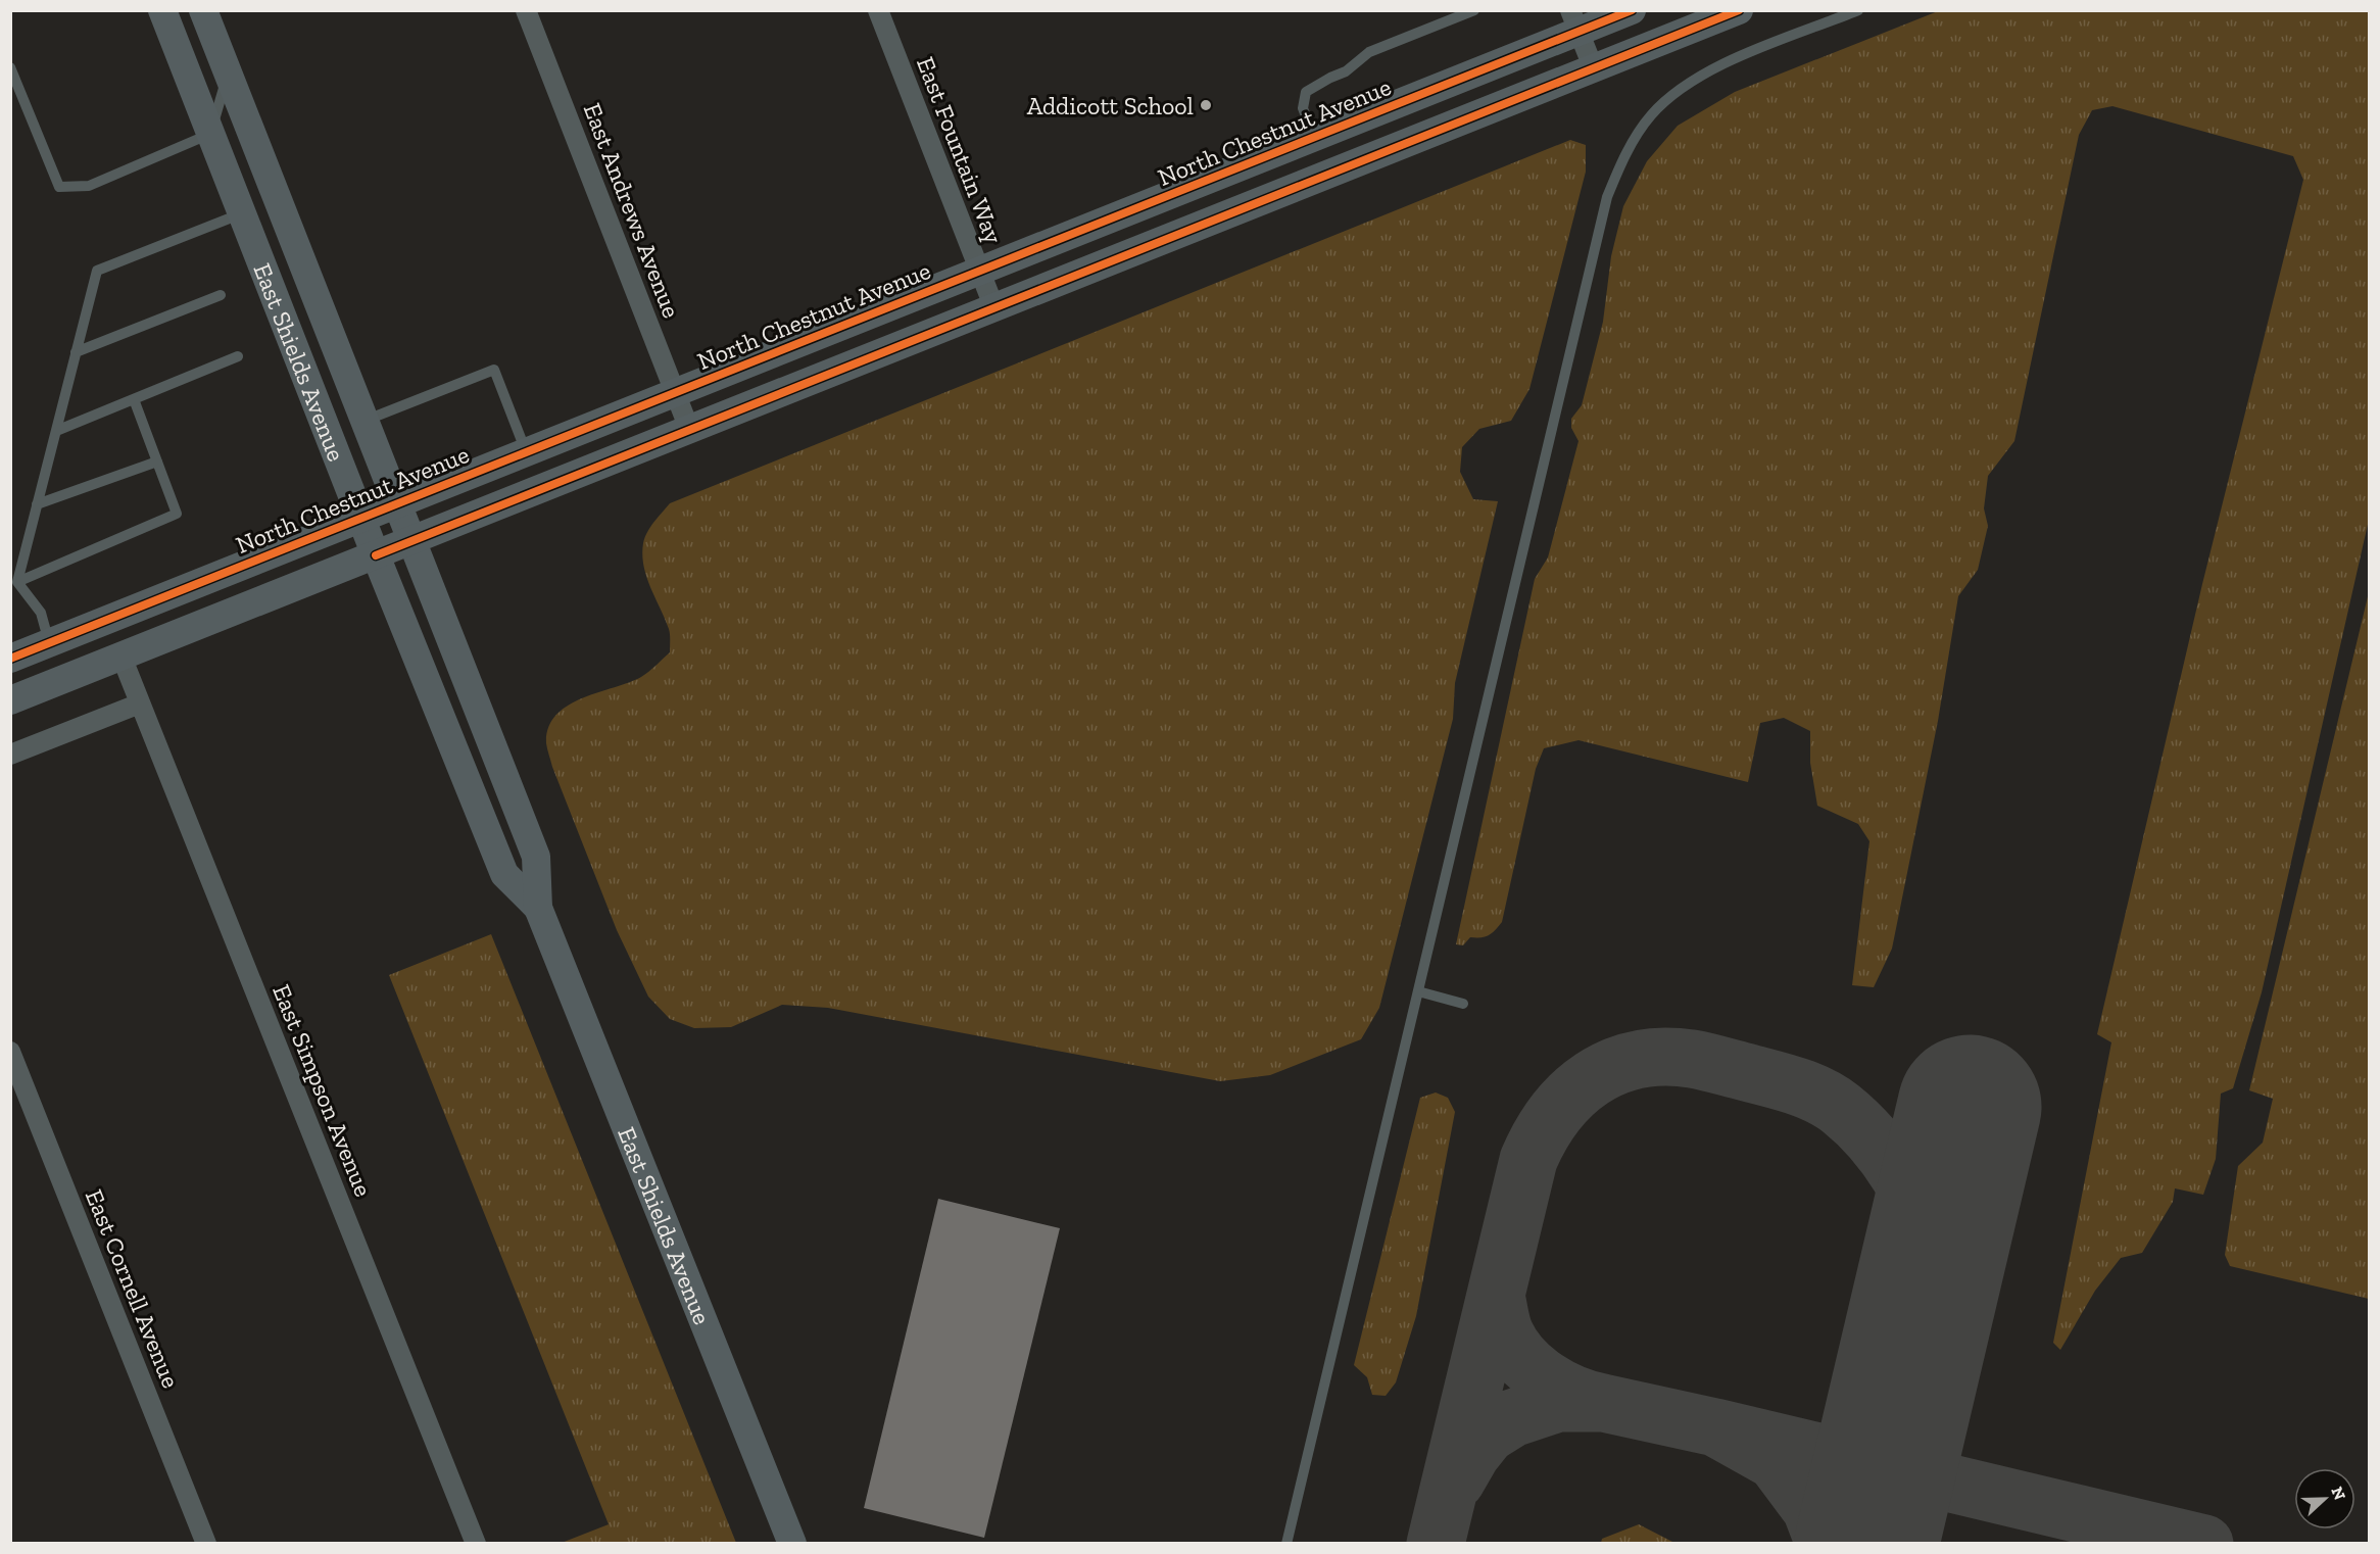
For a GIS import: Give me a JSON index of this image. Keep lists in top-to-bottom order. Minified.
{"streets":{"main road":["North Chestnut Avenue","East Shields Avenue"],"street":["East Fountain Way","East Andrews Avenue","East Simpson Avenue","East Cornell Avenue"]},"crossings":[["North Chestnut Avenue","East Fountain Way"],["North Chestnut Avenue","East Andrews Avenue"],["North Chestnut Avenue","East Shields Avenue"]],"places":["Addicott School"],"north":"right"}
